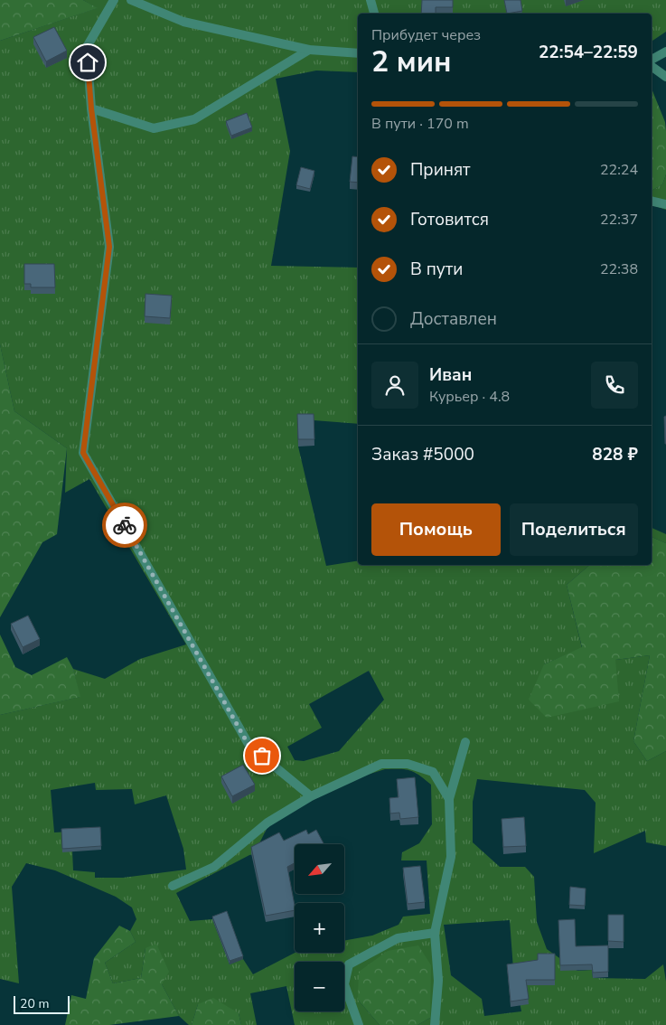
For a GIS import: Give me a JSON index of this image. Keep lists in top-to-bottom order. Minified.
{"scale_bar":"20 m","north":"bottom left","page":{"heading":["2 мин","Прибудет через","22:54–22:59"],"panel":["Иван","Курьер · 4.8","Заказ #5000","828 ₽"],"bar":"В пути · 170 m","list":[["Принят","22:24"],["Готовится","22:37"],["В пути","22:38"],"Доставлен"],"buttons":["Помощь","Поделиться"],"map_buttons":["+","−"],"scale":"20 m"}}
